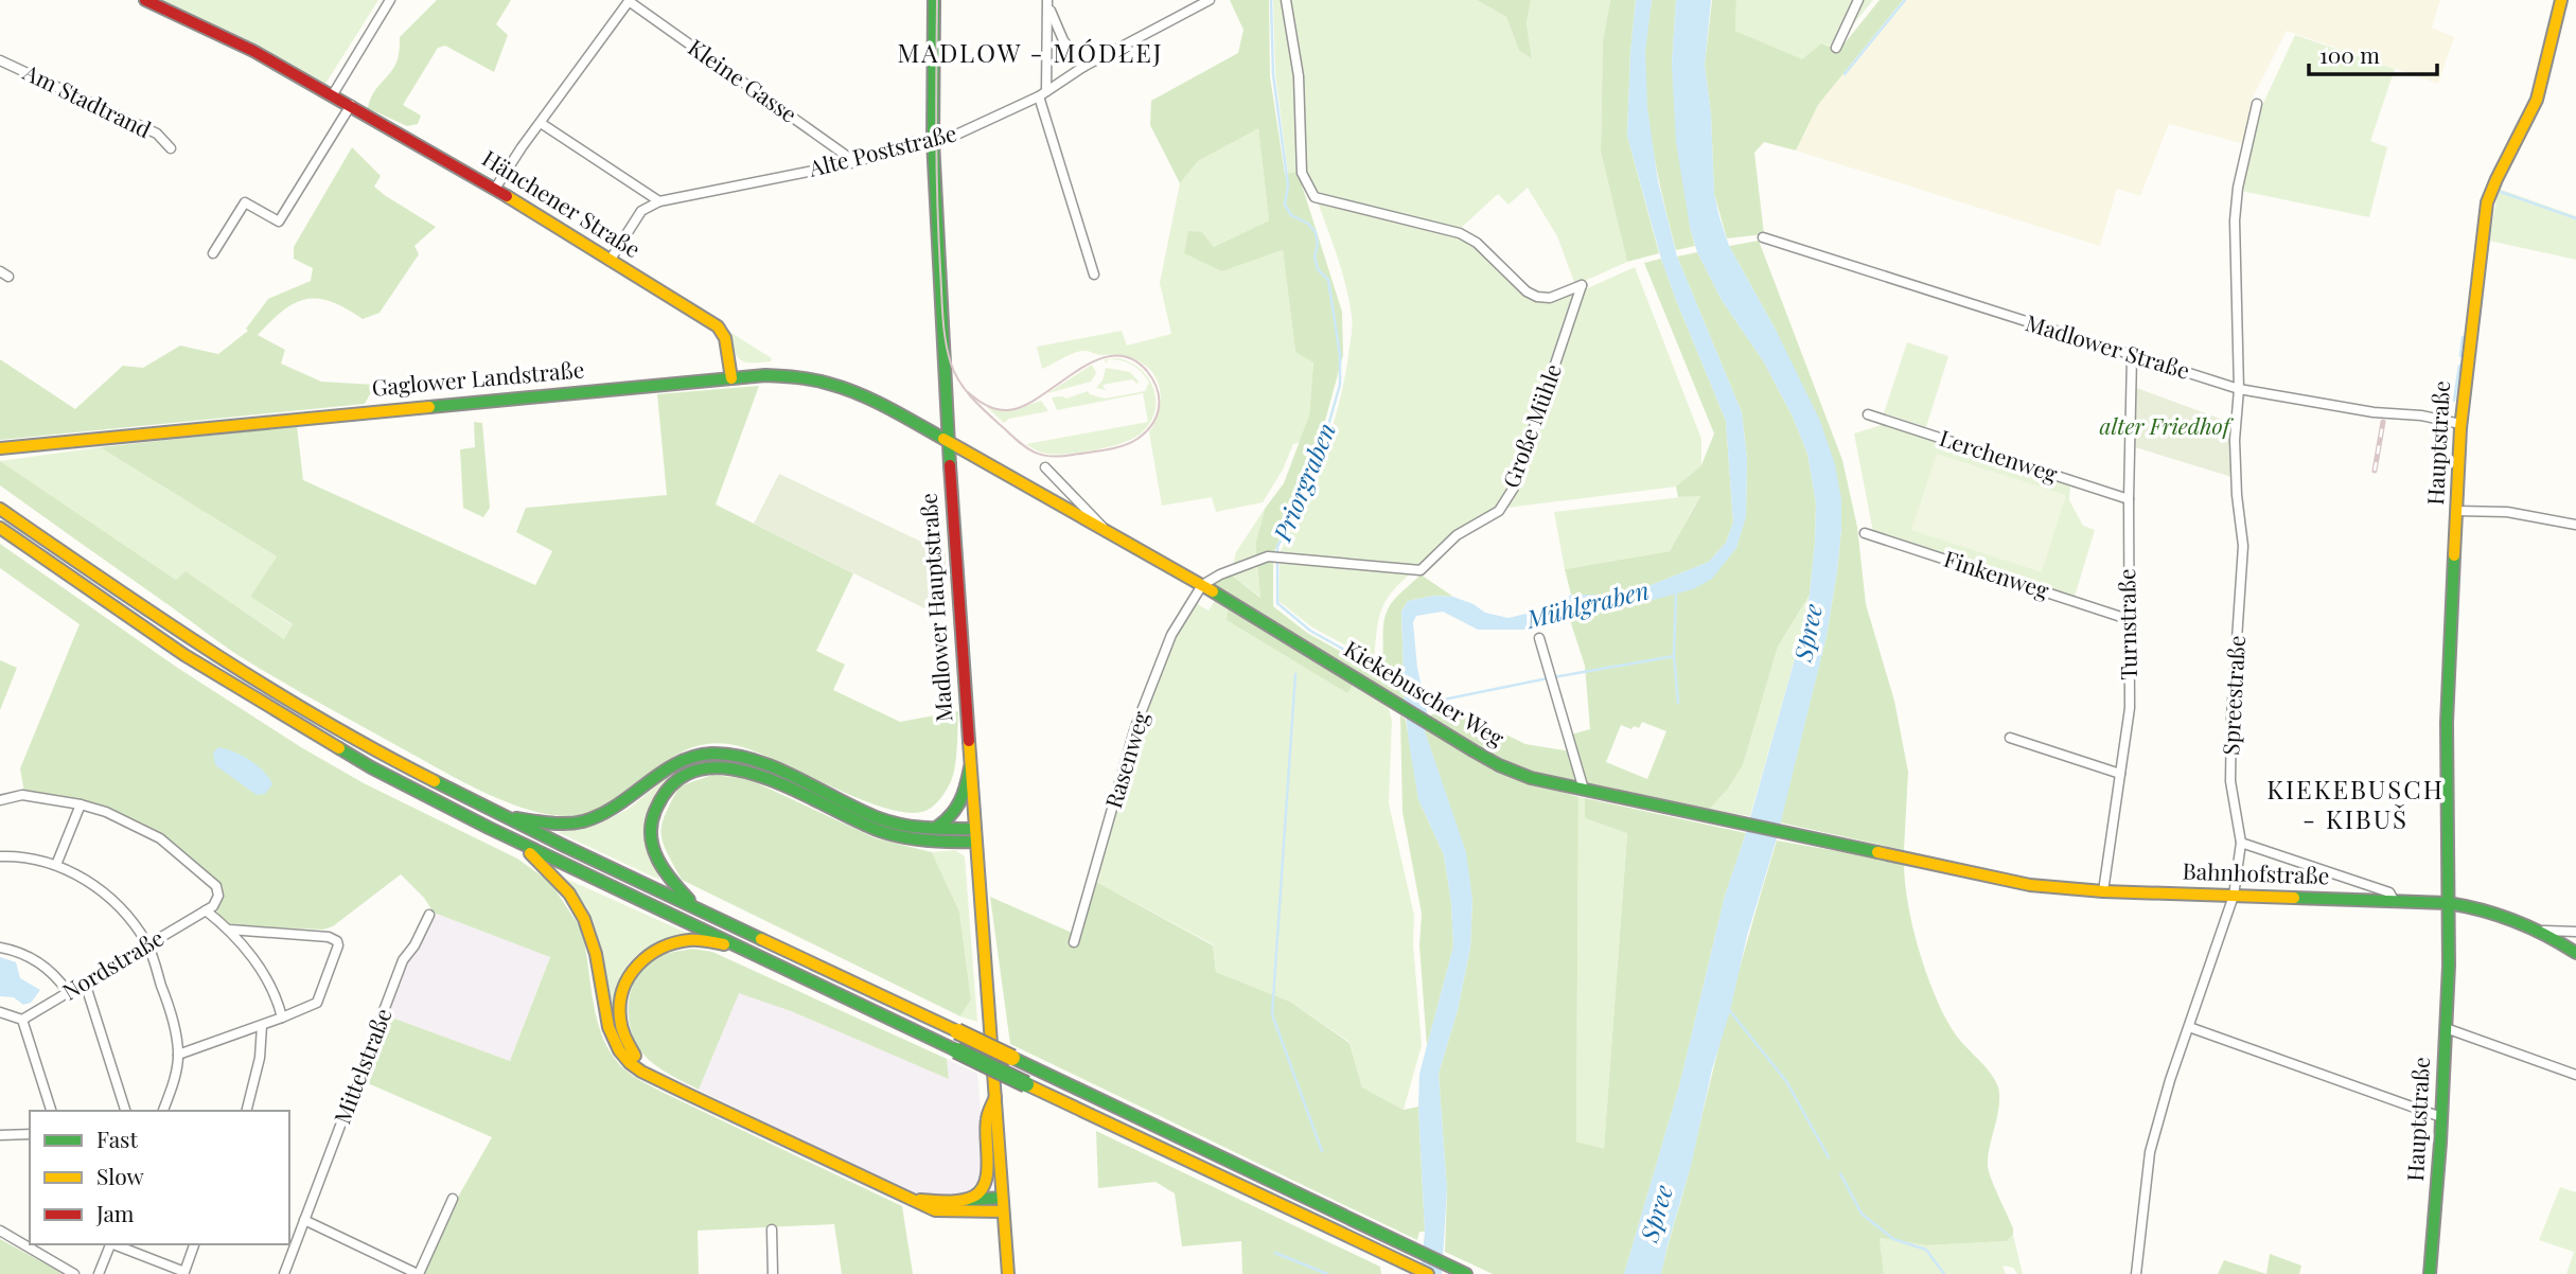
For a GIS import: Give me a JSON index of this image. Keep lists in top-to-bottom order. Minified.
{"streets":{"main road":["Hänchener Straße","Gaglower Landstraße","Hauptstraße","Madlower Hauptstraße","Kiekebuscher Weg","Bahnhofstraße"],"street":["Kleine Gasse","Am Stadtrand","Alte Poststraße","Madlower Straße","Große Mühle","Lerchenweg","Finkenweg","Turnstraße","Spreestraße","Rasenweg","Nordstraße","Mittelstraße"]},"crossings":[["Kleine Gasse","Alte Poststraße"],["Alte Poststraße","Madlower Hauptstraße"],["Hänchener Straße","Gaglower Landstraße"],["Madlower Straße","Hauptstraße"],["Madlower Straße","Turnstraße"],["Madlower Straße","Spreestraße"],["Gaglower Landstraße","Madlower Hauptstraße"],["Gaglower Landstraße","Kiekebuscher Weg"],["Große Mühle","Kiekebuscher Weg"],["Große Mühle","Rasenweg"],["Hauptstraße","Bahnhofstraße"],["Lerchenweg","Turnstraße"],["Finkenweg","Turnstraße"],["Madlower Hauptstraße","Kiekebuscher Weg"],["Turnstraße","Bahnhofstraße"],["Kiekebuscher Weg","Rasenweg"],["Kiekebuscher Weg","Bahnhofstraße"],["Spreestraße","Bahnhofstraße"]],"districts":["MADLOW - MÓDŁEJ","KIEKEBUSCH - KIBUŠ"],"water":["Priorgraben","Mühlgraben","Spree"],"parks":["alter Friedhof"],"legend":["Fast","Slow","Jam"],"scale_bar":"100 m"}
